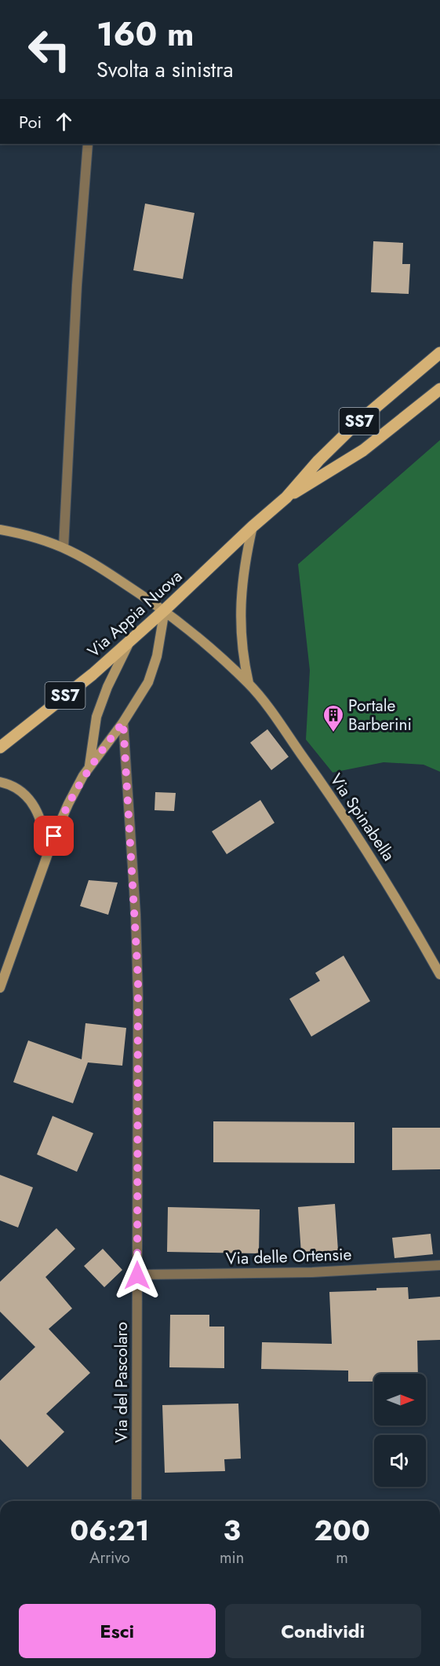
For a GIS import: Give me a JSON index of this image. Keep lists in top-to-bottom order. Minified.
{"streets":{"main road":["SS7","Via Appia Nuova"],"street":["Via Spinabella","Via delle Ortensie","Via del Pascolaro"]},"crossings":[["Via Appia Nuova","Via Spinabella"],["Via delle Ortensie","Via del Pascolaro"]],"places":{"building":["Portale Barberini"]},"north":"right","page":{"turn":["160 m","Svolta a sinistra"],"then":"Poi","eta":["06:21","Arrivo","3","min","200","m"],"buttons":["Esci","Condividi"]}}
